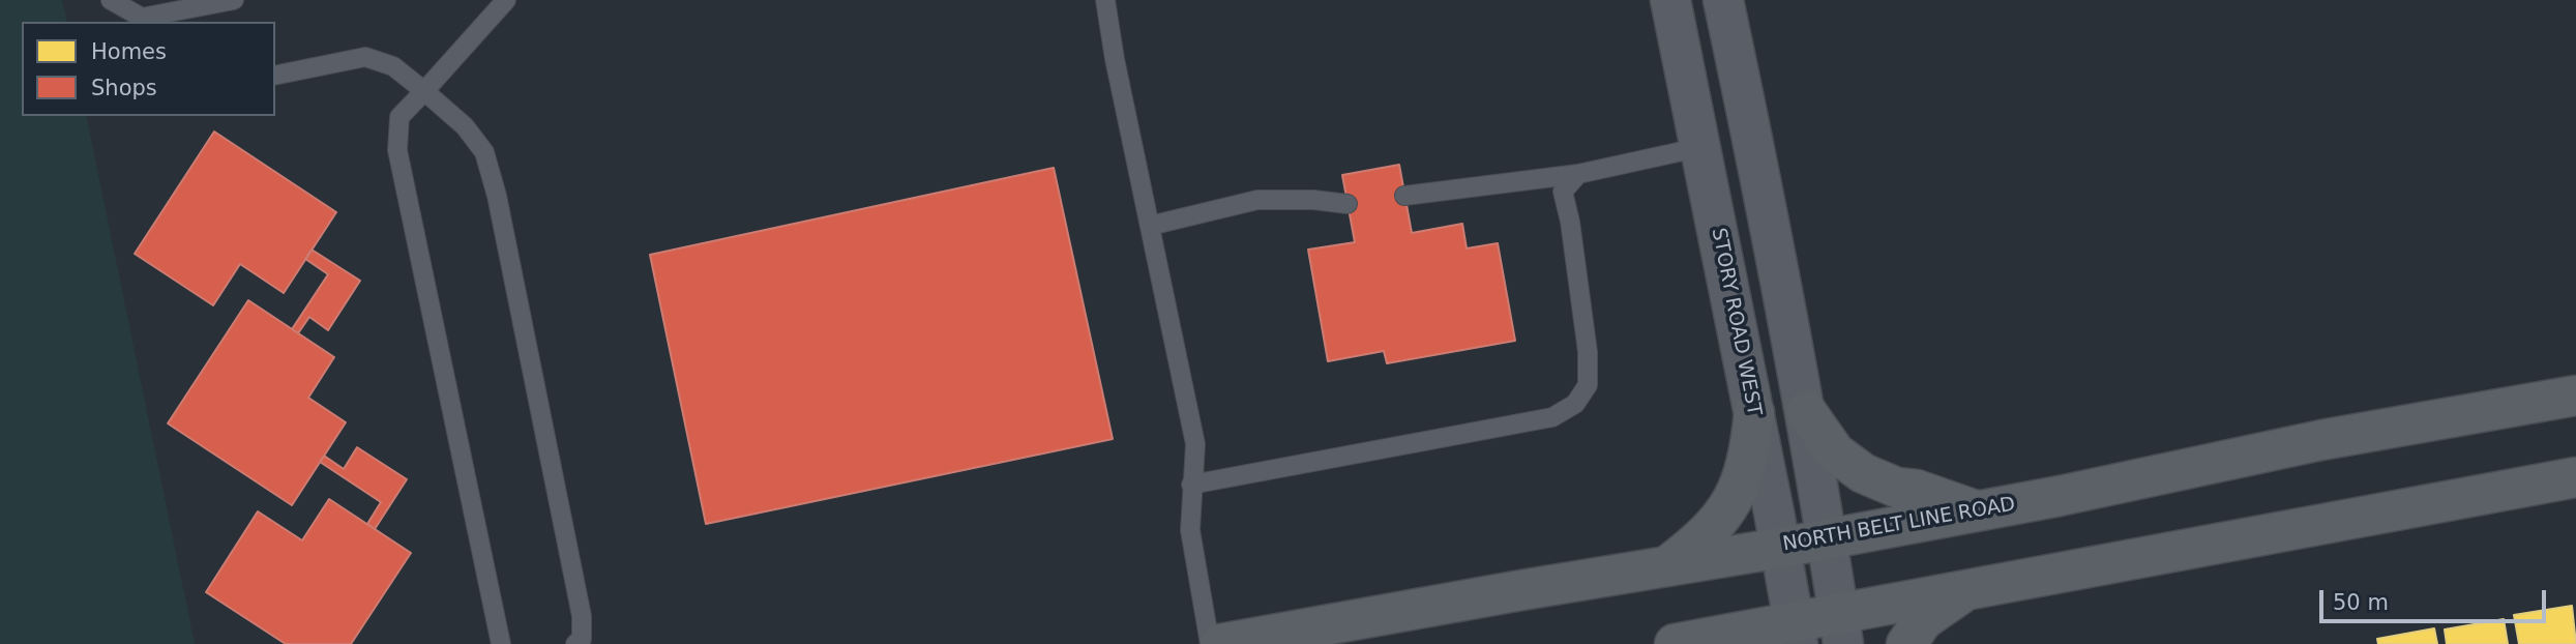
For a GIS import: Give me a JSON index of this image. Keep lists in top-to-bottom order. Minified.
{"streets":{"main road":["NORTH BELT LINE ROAD"],"street":["STORY ROAD WEST"]},"crossings":[["STORY ROAD WEST","NORTH BELT LINE ROAD"]],"legend":["Homes","Shops"],"scale_bar":"50 m"}
